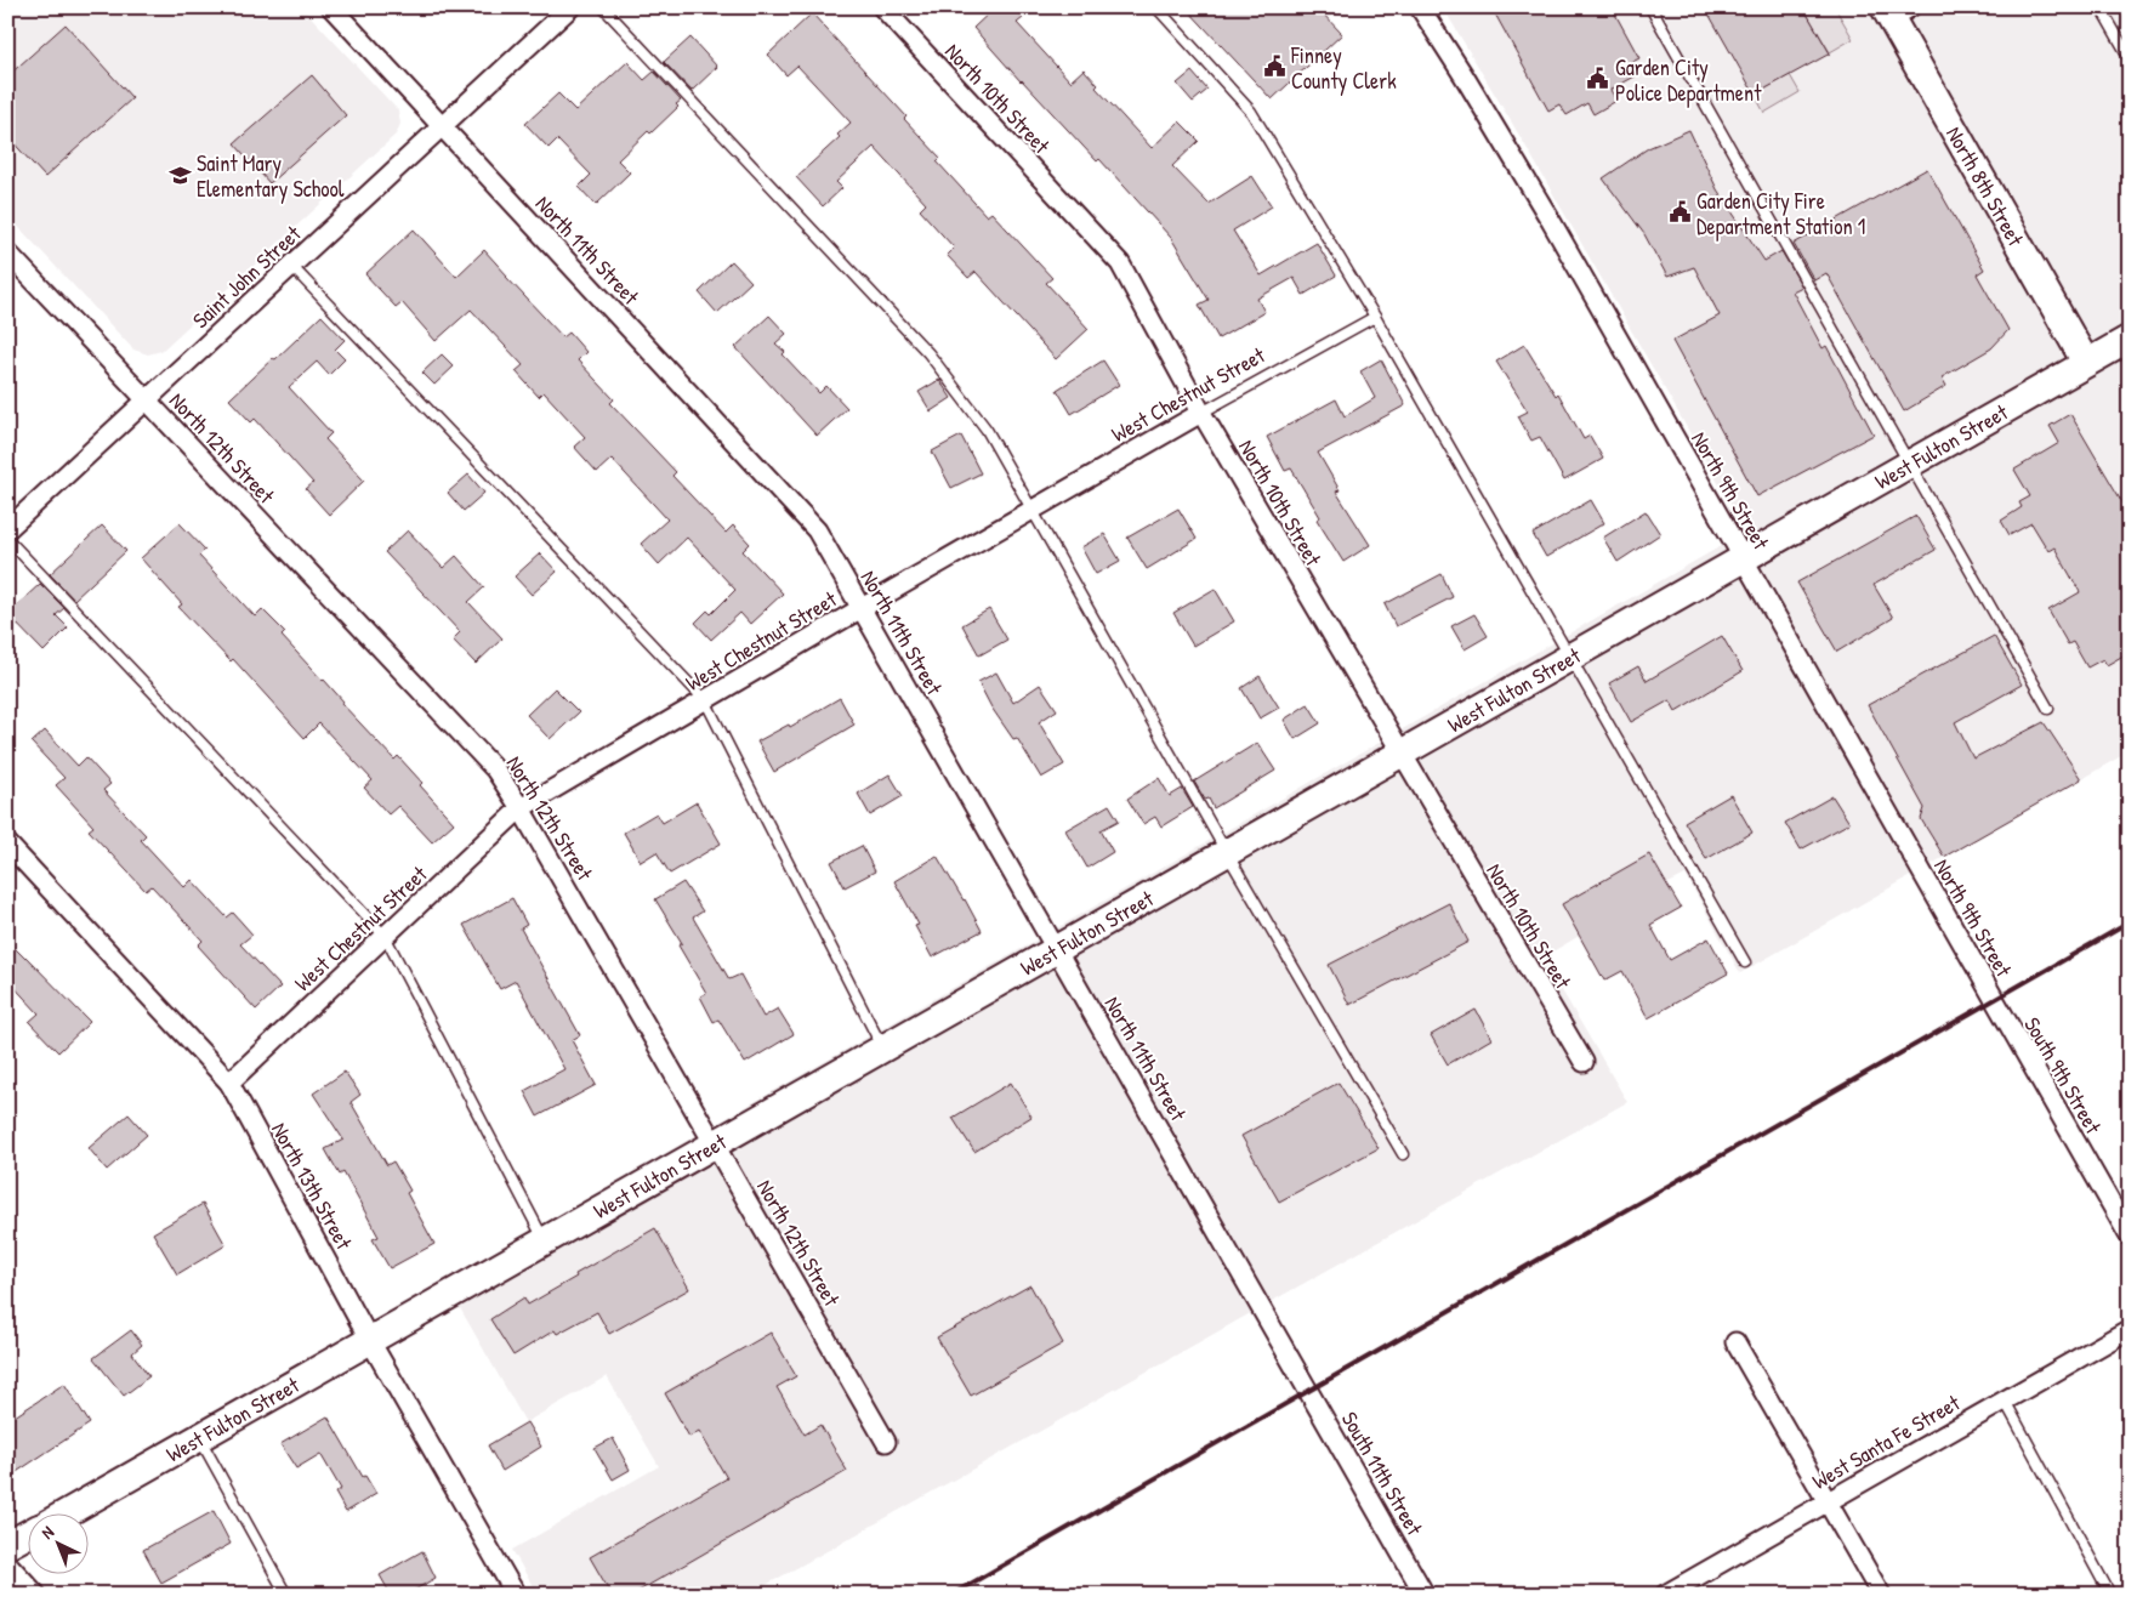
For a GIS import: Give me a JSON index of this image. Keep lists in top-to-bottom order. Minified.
{"streets":{"street":["North 10th Street","North 8th Street","North 11th Street","Saint John Street","West Chestnut Street","West Fulton Street","North 12th Street","North 9th Street","South 9th Street","North 13th Street","West Santa Fe Street","South 11th Street"]},"crossings":[["North 10th Street","West Chestnut Street"],["North 10th Street","West Fulton Street"],["North 8th Street","West Fulton Street"],["North 11th Street","Saint John Street"],["North 11th Street","West Chestnut Street"],["North 11th Street","West Fulton Street"],["North 11th Street","South 11th Street"],["Saint John Street","North 12th Street"],["West Chestnut Street","North 12th Street"],["West Chestnut Street","North 13th Street"],["West Fulton Street","North 12th Street"],["West Fulton Street","North 9th Street"],["West Fulton Street","North 13th Street"],["North 9th Street","South 9th Street"]],"places":{"public building":["Finney County Clerk","Garden City Police Department","Garden City Fire Department Station 1"],"school or university":["Saint Mary Elementary School"]},"north":"top left"}
